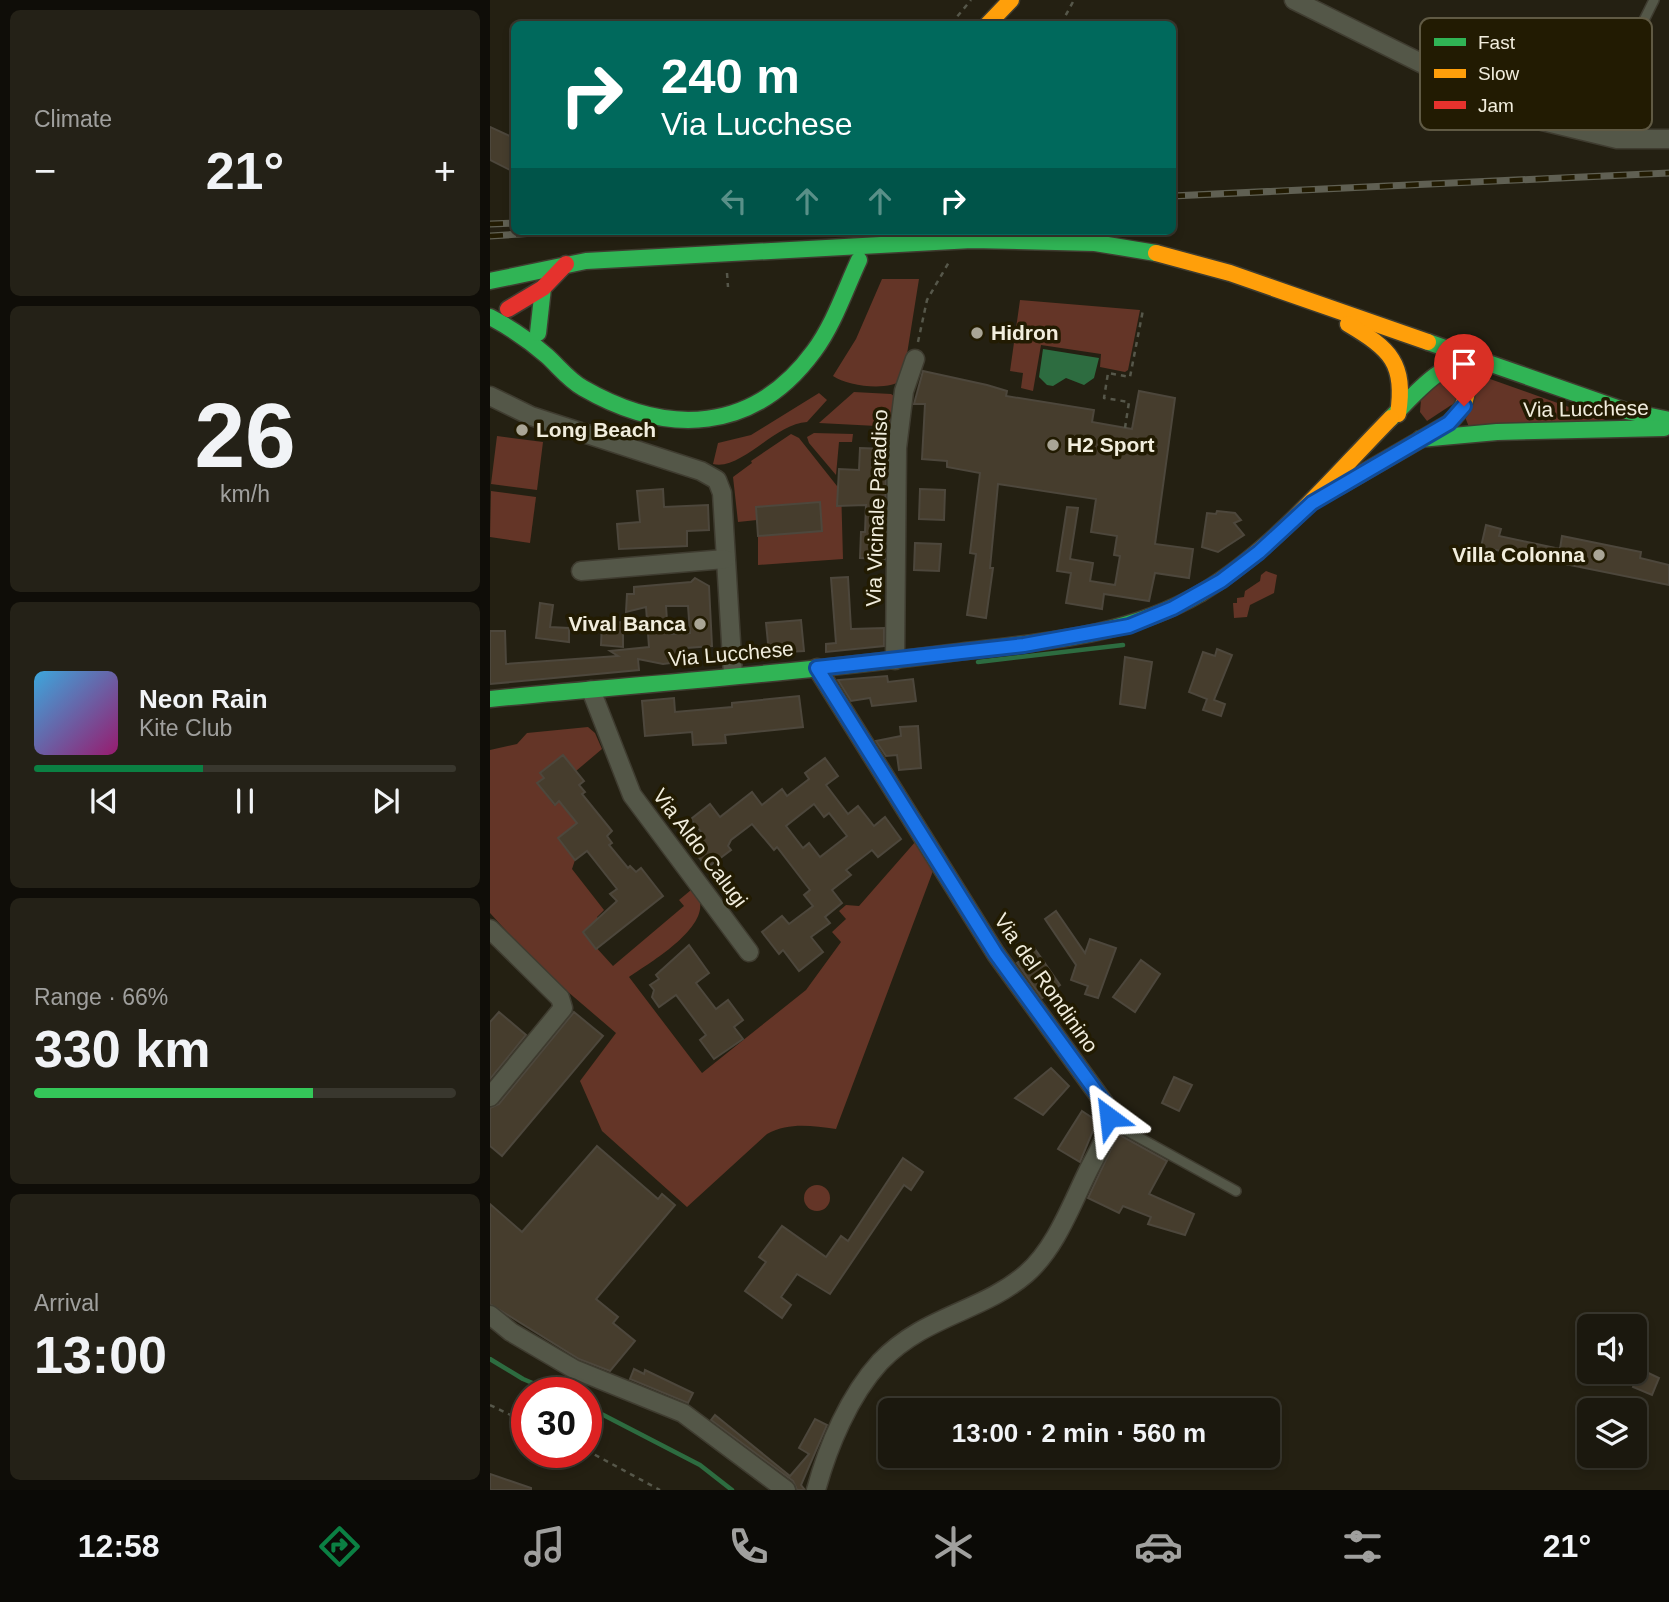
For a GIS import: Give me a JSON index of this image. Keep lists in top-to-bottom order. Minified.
{"streets":{"street":["Via Lucchese","Via Vicinale Paradiso","Via Aldo Calugi","Via del Rondinino"]},"crossings":[["Via Lucchese","Via Vicinale Paradiso"],["Via Lucchese","Via Aldo Calugi"],["Via Lucchese","Via del Rondinino"]],"places":["Hidron","Long Beach","H2 Sport","Villa Colonna","Vival Banca"],"legend":["Fast","Slow","Jam"],"page":{"tile":["Climate",["26","km/h"],["Range · 66%","330 km"],["Arrival","13:00"]],"turn":["240 m","Via Lucchese"],"heat":["−","21°","+"],"song":["Neon Rain","Kite Club"],"limit":"30","trip":"13:00 · 2 min · 560 m","tabs":["12:58","21°"]}}
